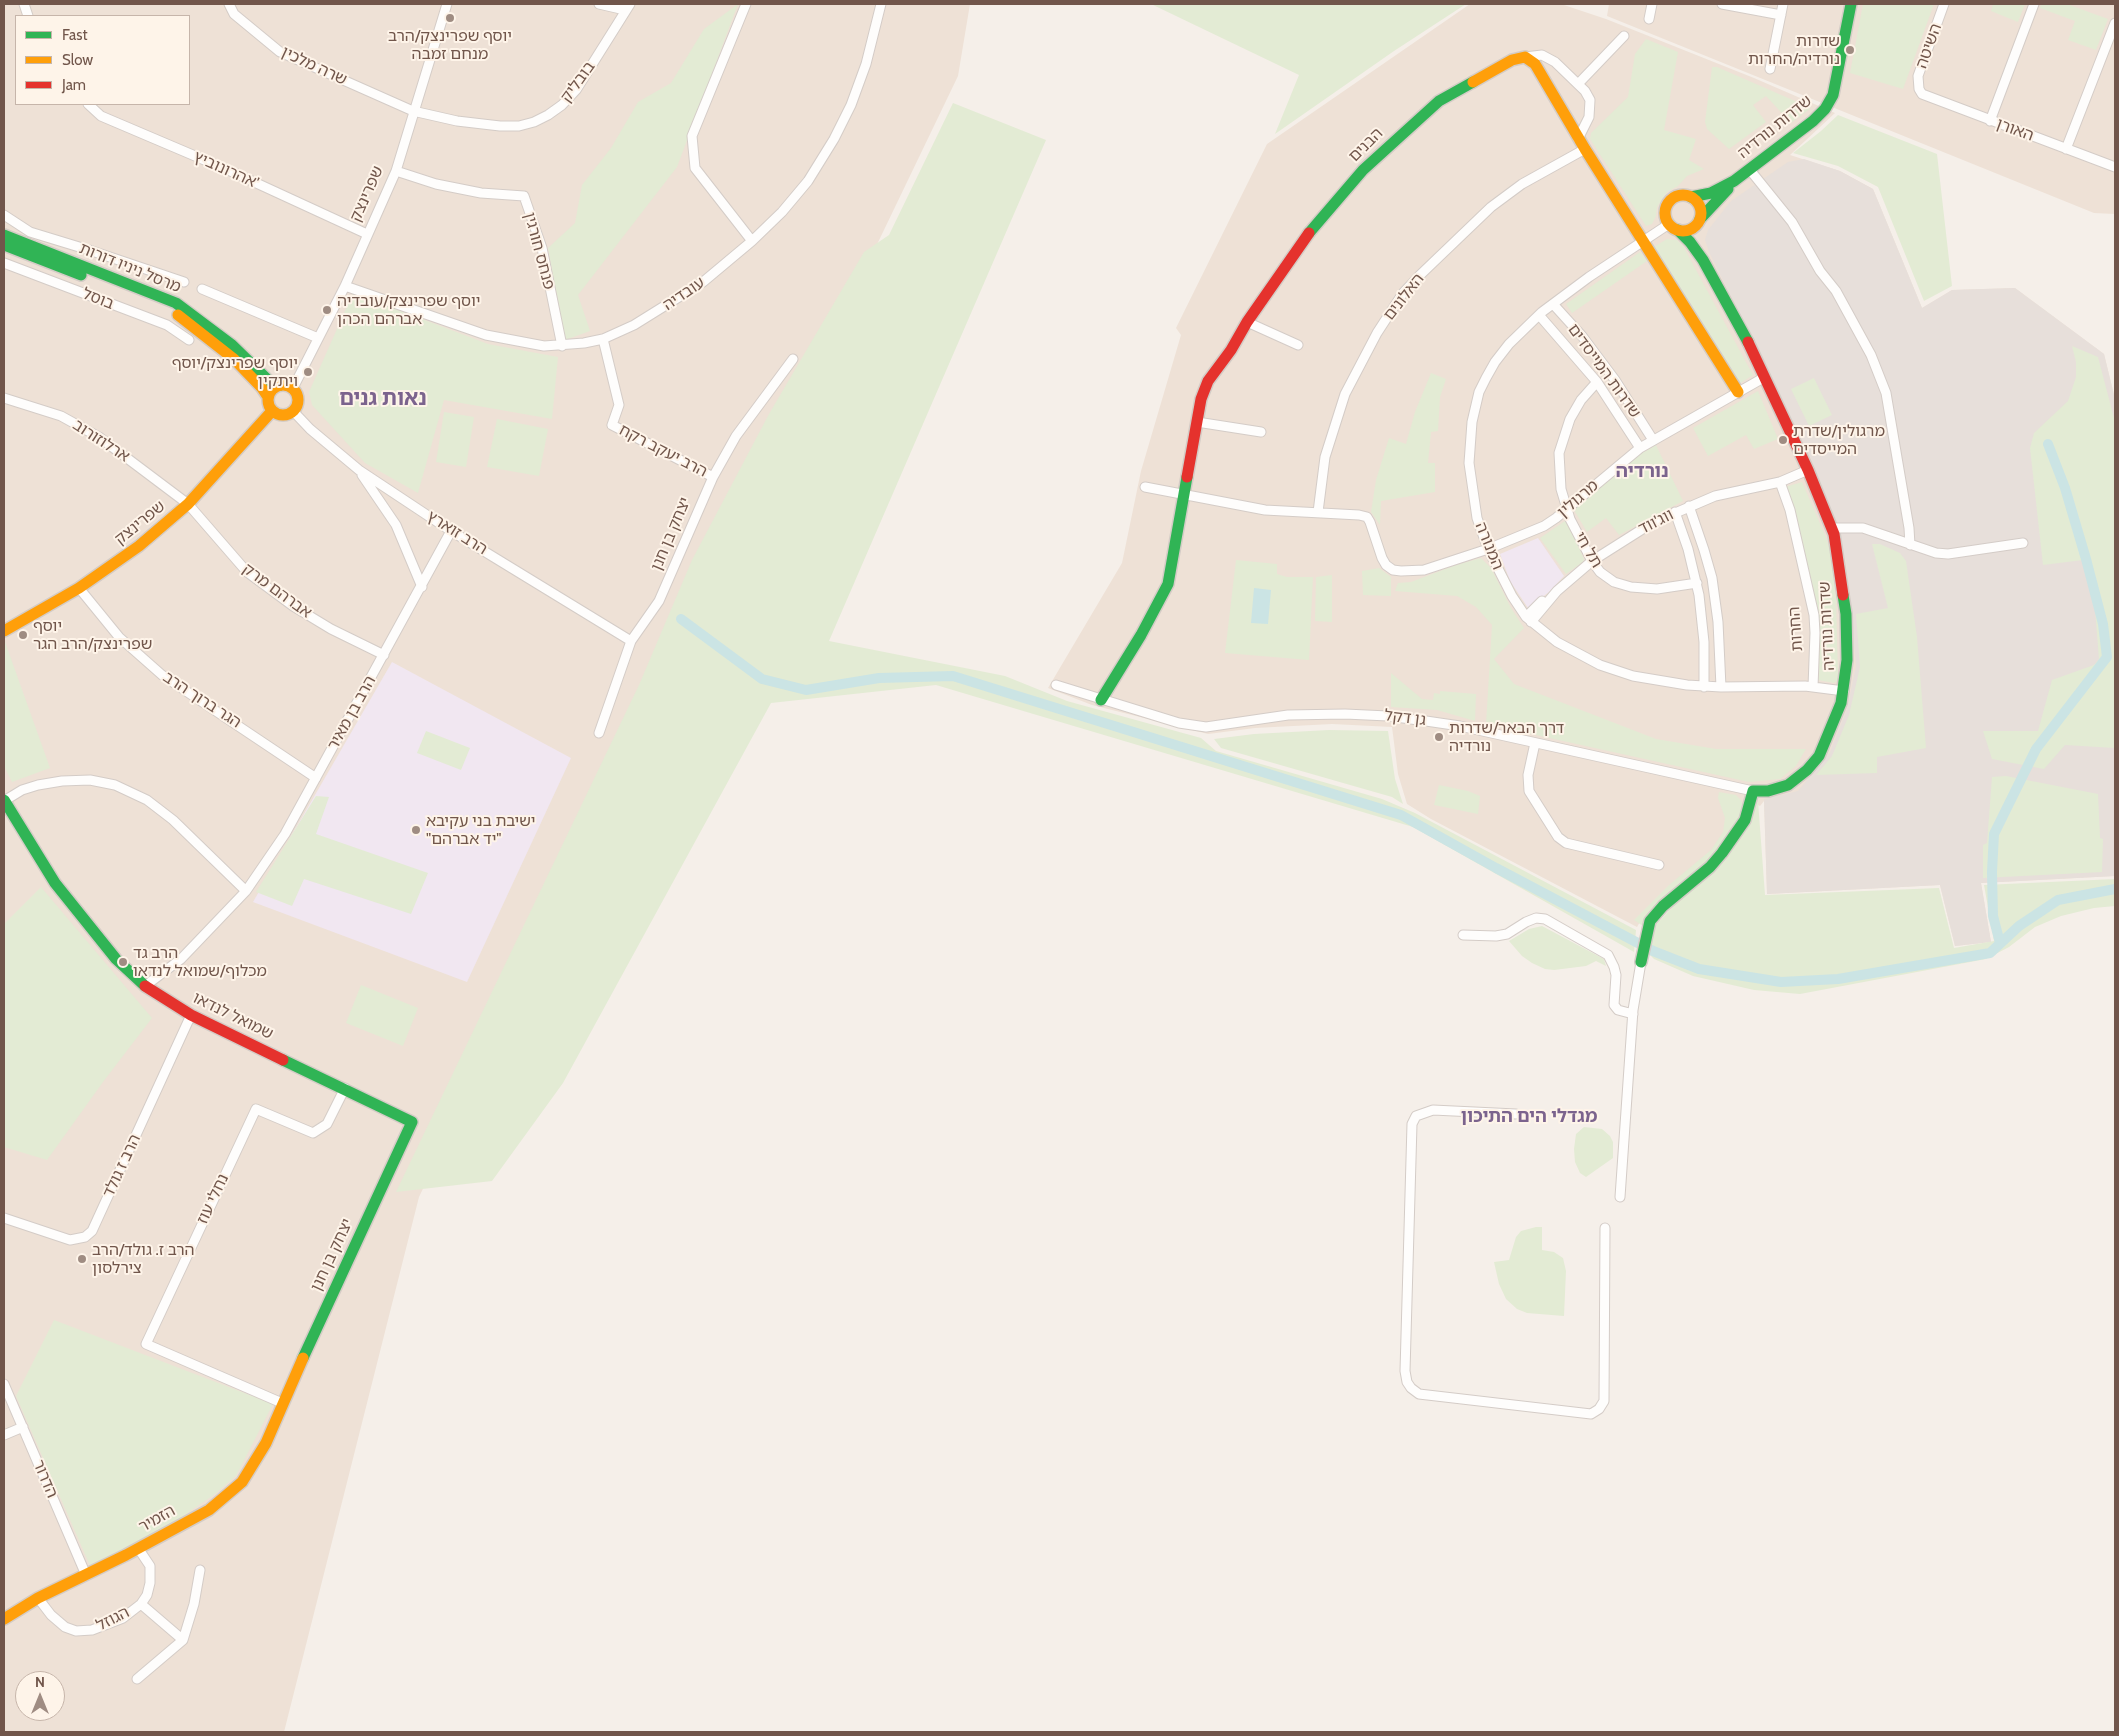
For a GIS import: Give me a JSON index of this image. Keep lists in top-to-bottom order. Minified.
{"streets":{"street":["השיטה","שרה מלכין","בובליק","שדרות נורדיה","האורן","הבנים","אהרונוביץ'","שפרינצק","פנחס חורגין","מרסל ניניו דורות","עובדיה","האלונים","בוסל","שדרות המייסדים","ארלוזורוב","הרב יעקב רקח","מרגולין","ווג'ווד","הרב זוארץ","יצחק בן חנן","המנורה","תל חי","אברהם מרק","החרות","הגר ברוך הרב","הרב בן מאיר","גן דקל","שמואל לנדאו","הרב ז גולד","נחלי עוז","הדרור","הזמיר","הגוזל"]},"crossings":[["השיטה","האורן"],["שרה מלכין","בובליק"],["שרה מלכין","שפרינצק"],["בובליק","שפרינצק"],["שדרות נורדיה","מרגולין"],["שדרות נורדיה","ווג'ווד"],["שדרות נורדיה","המנורה"],["שדרות נורדיה","גן דקל"],["הבנים","גן דקל"],["אהרונוביץ'","שפרינצק"],["שפרינצק","פנחס חורגין"],["שפרינצק","מרסל ניניו דורות"],["שפרינצק","עובדיה"],["שפרינצק","ארלוזורוב"],["שפרינצק","הרב זוארץ"],["שפרינצק","אברהם מרק"],["שפרינצק","הגר ברוך הרב"],["פנחס חורגין","עובדיה"],["מרסל ניניו דורות","הרב זוארץ"],["עובדיה","הרב יעקב רקח"],["שדרות המייסדים","מרגולין"],["שדרות המייסדים","המנורה"],["שדרות המייסדים","תל חי"],["ארלוזורוב","אברהם מרק"],["הרב יעקב רקח","יצחק בן חנן"],["מרגולין","המנורה"],["מרגולין","תל חי"],["ווג'ווד","המנורה"],["ווג'ווד","תל חי"],["ווג'ווד","החרות"],["הרב זוארץ","יצחק בן חנן"],["הרב זוארץ","הרב בן מאיר"],["יצחק בן חנן","שמואל לנדאו"],["יצחק בן חנן","נחלי עוז"],["יצחק בן חנן","הזמיר"],["המנורה","החרות"],["אברהם מרק","הרב בן מאיר"],["הגר ברוך הרב","הרב בן מאיר"],["הרב בן מאיר","שמואל לנדאו"],["שמואל לנדאו","הרב ז גולד"],["שמואל לנדאו","נחלי עוז"],["נחלי עוז","הזמיר"],["הדרור","הזמיר"],["הזמיר","הגוזל"]],"districts":["נאות גנים","נורדיה","מגדלי הים התיכון"],"places":["יוסף שפרינצק/הרב מנחם זמבה","שדרות נורדיה/החרות","יוסף שפרינצק/עובדיה אברהם הכהן","יוסף שפרינצק/יוסף ויתקין","מרגולין/שדרת המייסדים","יוסף שפרינצק/הרב הגר","דרך הבאר/שדרות נורדיה","ישיבת בני עקיבא \"יד אברהם\"","הרב גד מכלוף/שמואל לנדאו","הרב ז. גולד/הרב צירלסון"],"legend":["Fast","Slow","Jam"],"north":"top"}
